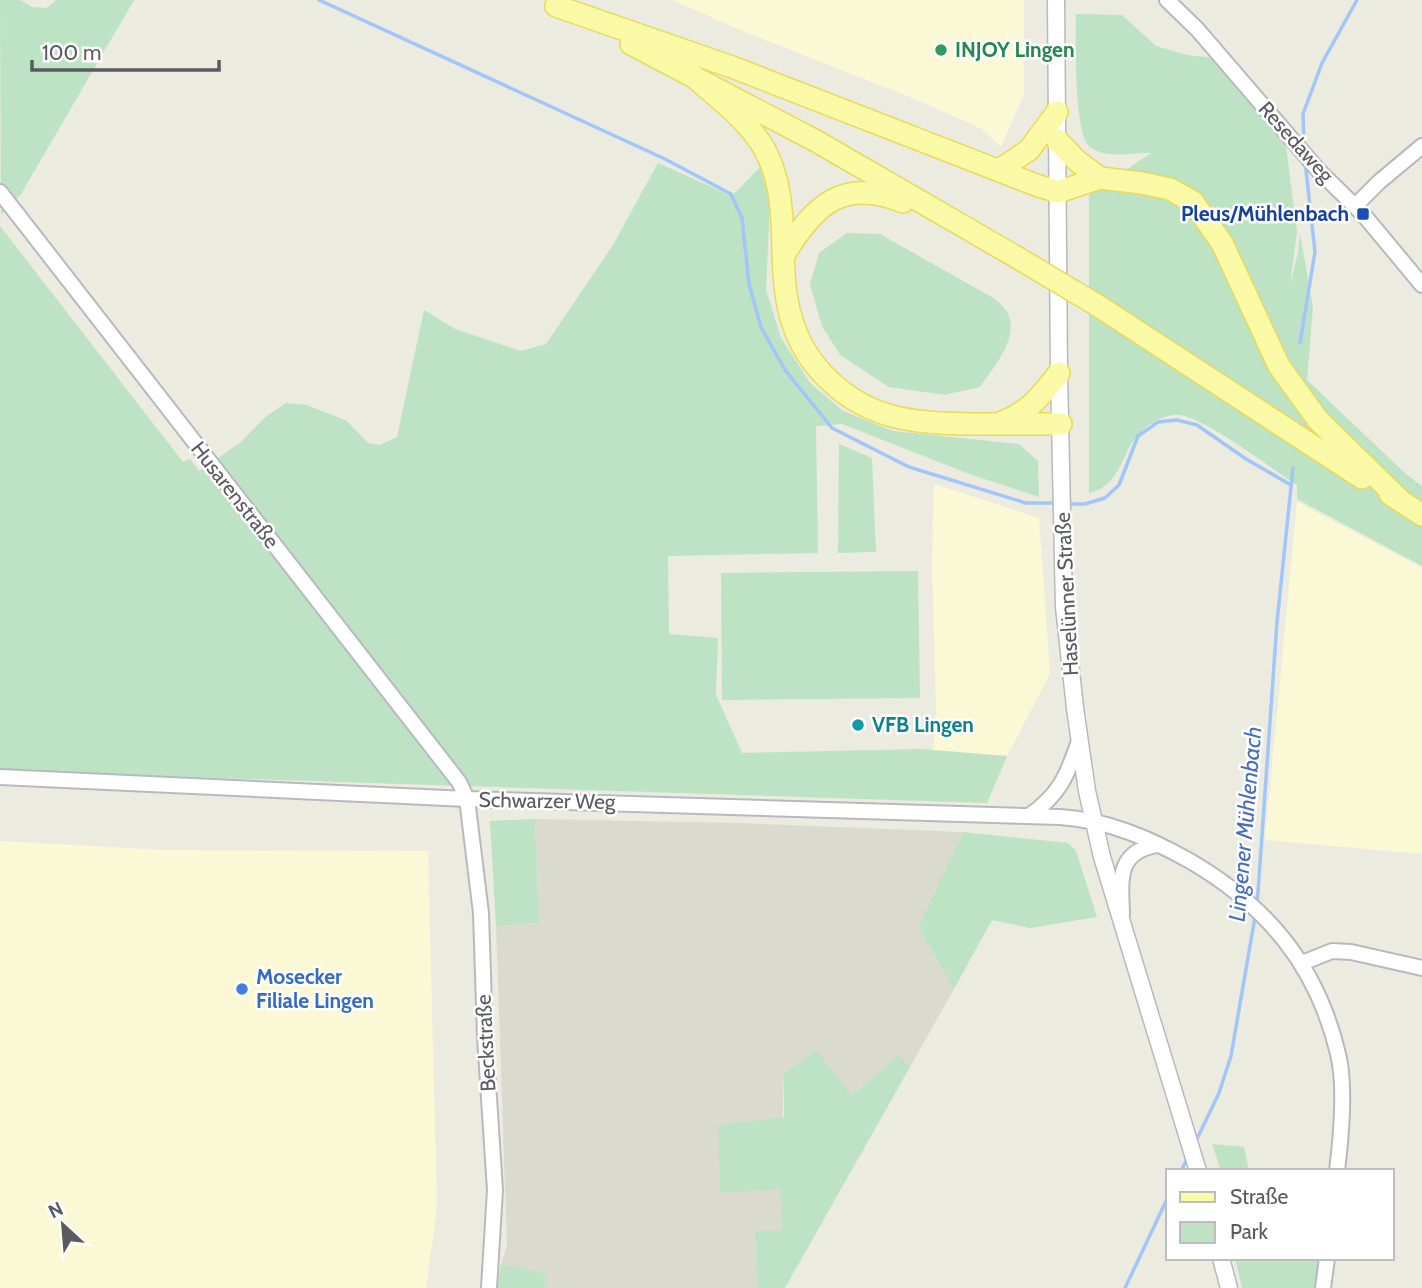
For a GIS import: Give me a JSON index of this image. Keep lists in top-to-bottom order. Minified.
{"streets":{"street":["Resedaweg","Husarenstraße","Haselünner Straße","Schwarzer Weg","Beckstraße"]},"crossings":[["Husarenstraße","Schwarzer Weg"],["Husarenstraße","Beckstraße"],["Haselünner Straße","Schwarzer Weg"],["Schwarzer Weg","Beckstraße"]],"water":["Lingener Mühlenbach"],"places":{"other":["INJOY Lingen","VFB Lingen","Mosecker Filiale Lingen"],"transit":["Pleus/Mühlenbach"]},"legend":["Straße","Park"],"scale_bar":"100 m","north":"top left"}
